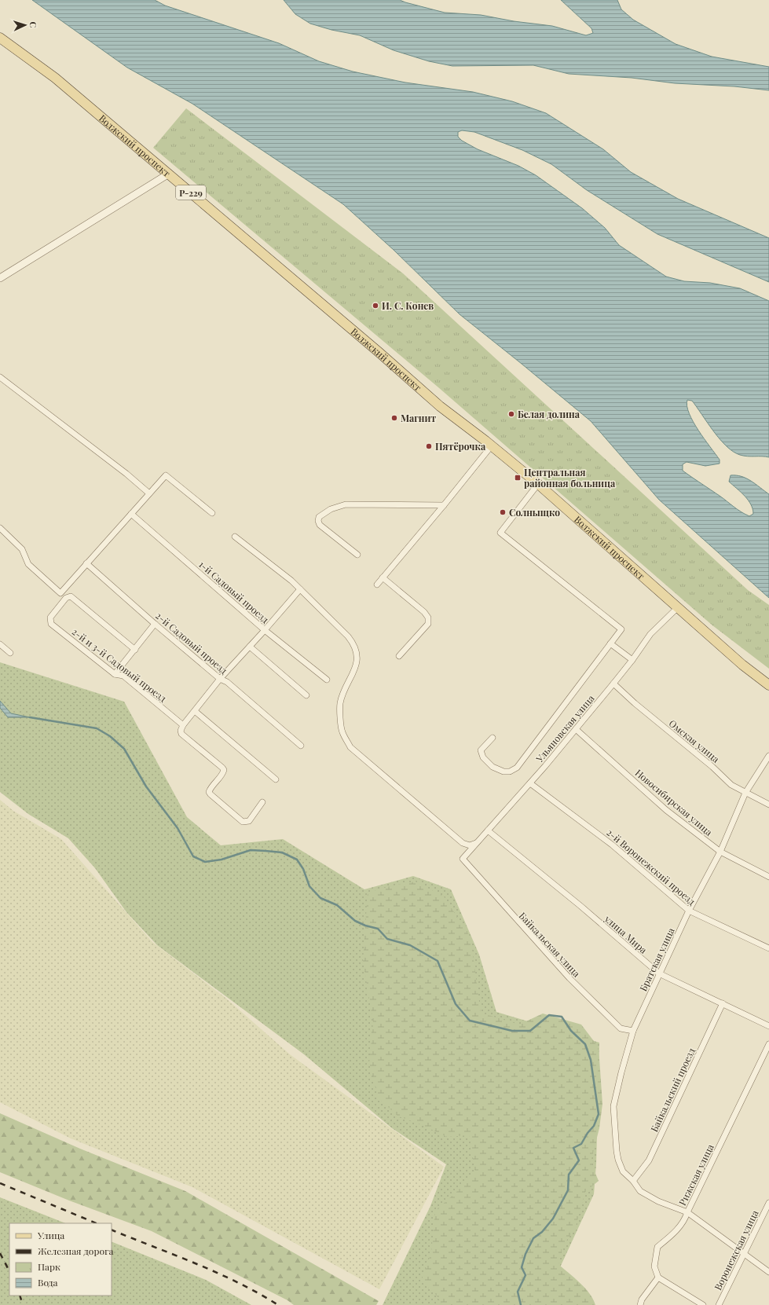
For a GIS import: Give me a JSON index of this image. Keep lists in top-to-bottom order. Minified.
{"streets":{"main road":["Волжский проспект","Р-229"],"street":["1-й Садовый проезд","2-й Садовый проезд","2-й и 3-й Садовый проезд","Ульяновская улица","Омская улица","Новосибирская улица","2-й Воронежский проезд","улица Мира","Байкальская улица","Братская улица","Байкальский проезд","Рижская улица","Воронежская улица"]},"crossings":[["Волжский проспект","Ульяновская улица"],["Ульяновская улица","Омская улица"],["Ульяновская улица","Новосибирская улица"],["Ульяновская улица","2-й Воронежский проезд"],["Ульяновская улица","улица Мира"],["Ульяновская улица","Байкальская улица"],["Омская улица","Братская улица"],["Новосибирская улица","Братская улица"],["2-й Воронежский проезд","Братская улица"],["улица Мира","Братская улица"],["улица Мира","Байкальский проезд"],["Байкальская улица","Братская улица"],["Братская улица","Байкальский проезд"]],"places":{"other":["И. С. Конев","Белая долина","Магнит","Пятёрочка","Солныщко"],"transit":["Центральная районная больница"]},"legend":["Улица","Железная дорога","Парк","Вода"],"north":"right"}
